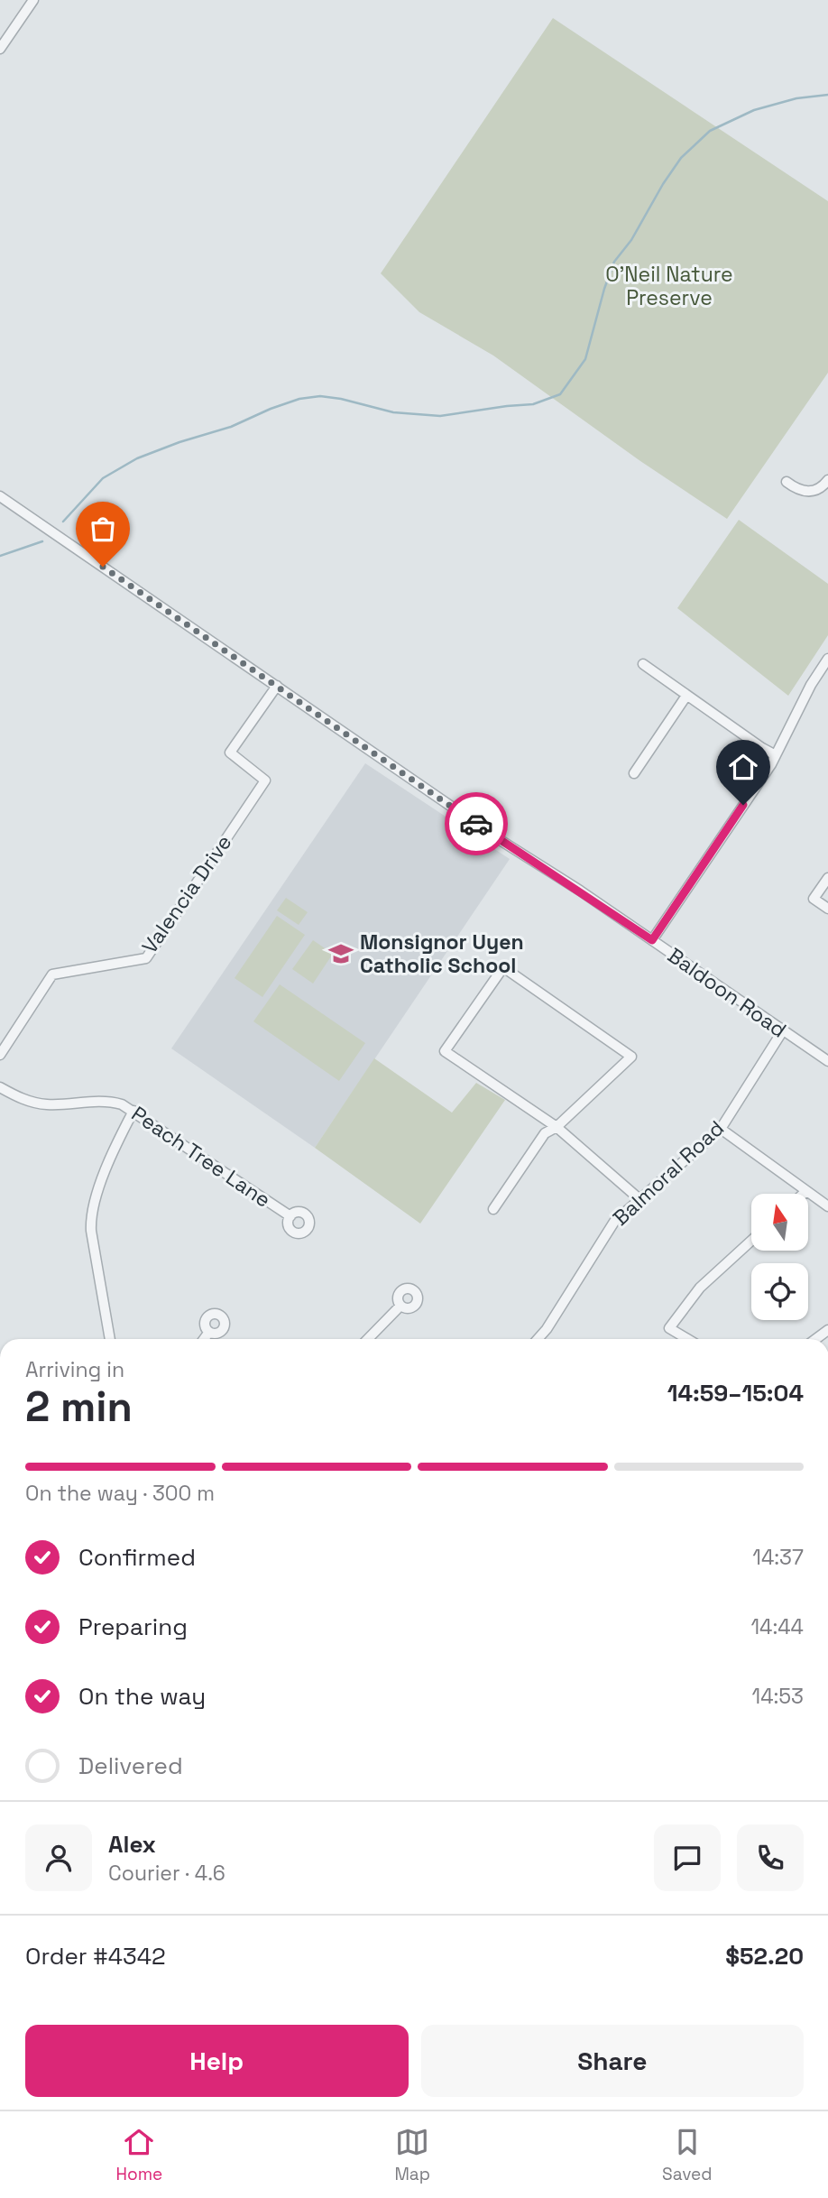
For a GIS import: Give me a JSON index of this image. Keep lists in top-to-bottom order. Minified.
{"streets":{"street":["Valencia Drive","Baldoon Road","Peach Tree Lane","Balmoral Road"]},"crossings":[["Valencia Drive","Baldoon Road"],["Baldoon Road","Balmoral Road"]],"parks":["O'Neil Nature Preserve"],"places":{"school or university":["Monsignor Uyen Catholic School"]},"north":"top","page":{"heading":["2 min","Arriving in","14:59–15:04"],"panel":["Alex","Courier · 4.6","Order #4342","$52.20"],"bar":"On the way · 300 m","list":[["Confirmed","14:37"],["Preparing","14:44"],["On the way","14:53"],"Delivered"],"buttons":["Help","Share"],"tabs":["Home","Map","Saved"]}}
